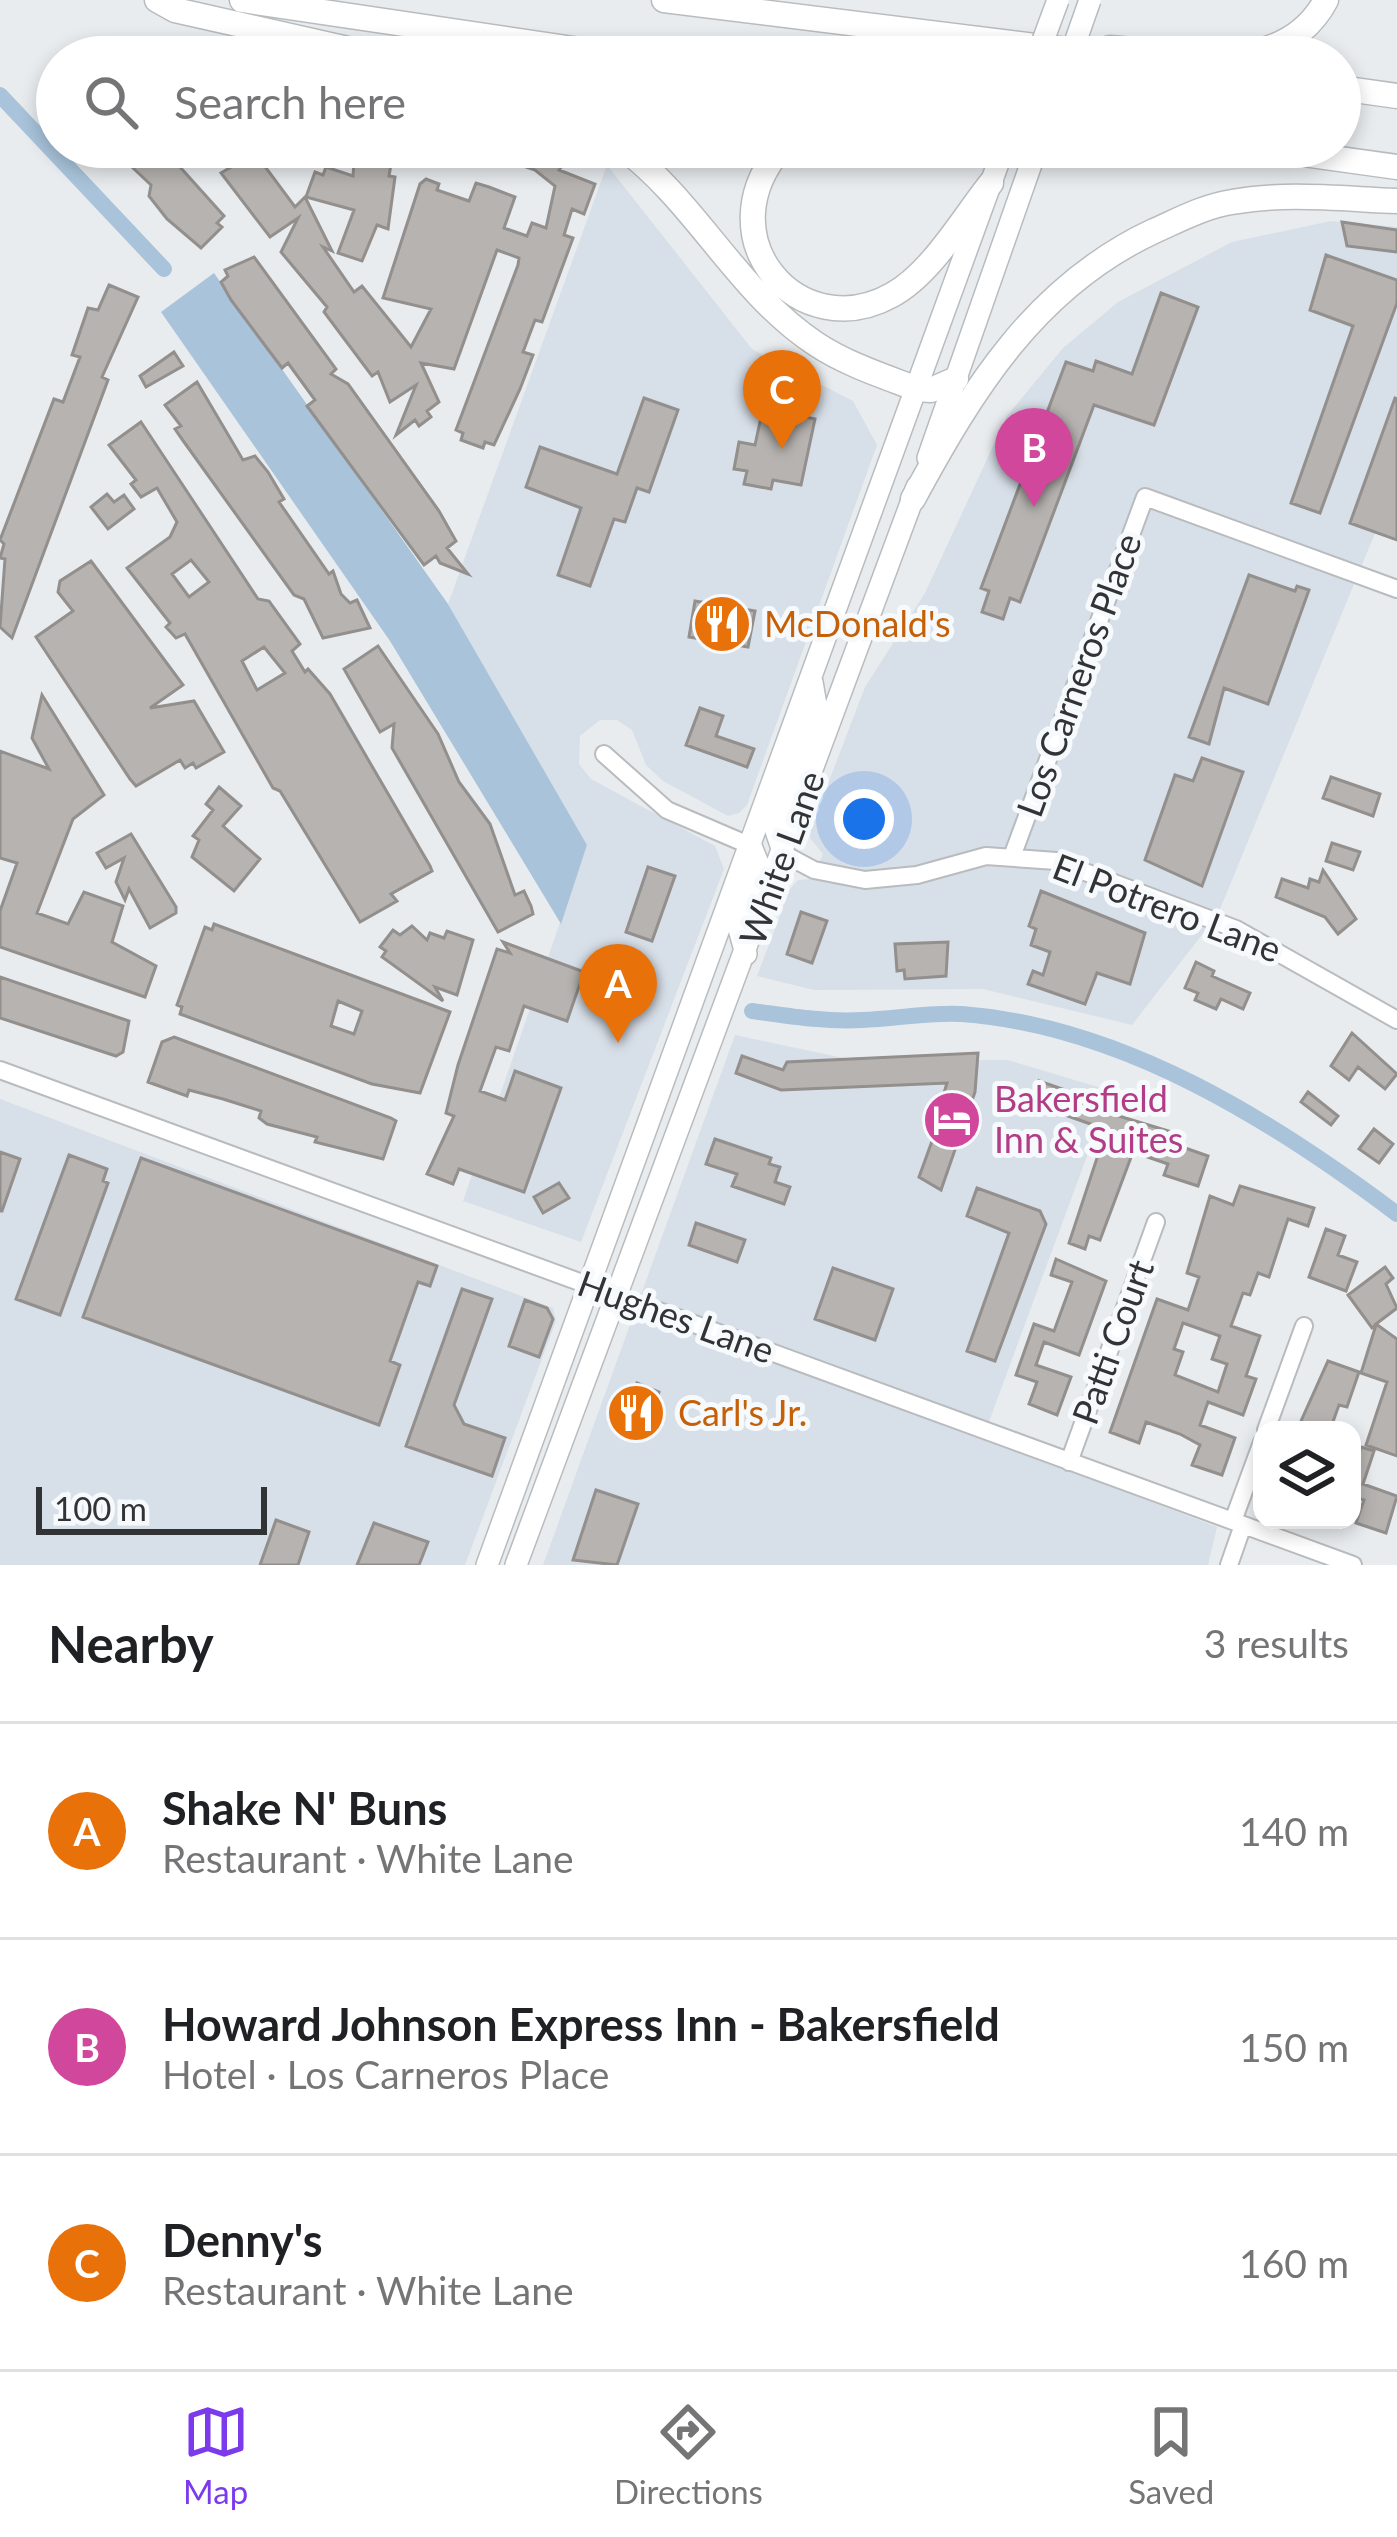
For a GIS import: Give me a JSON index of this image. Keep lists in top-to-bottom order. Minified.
{"streets":{"main road":["White Lane"],"street":["Los Carneros Place","El Potrero Lane","Hughes Lane","Patti Court"]},"crossings":[["Los Carneros Place","El Potrero Lane"],["White Lane","El Potrero Lane"],["White Lane","Hughes Lane"],["Hughes Lane","Patti Court"]],"places":{"restaurant":["McDonald's","Carl's Jr."],"hotel":["Bakersfield Inn & Suites"]},"scale_bar":"100 m","page":{"search":"Search here","pins":["C","B","A"],"scale":"100 m","heading":["Nearby","3 results"],"list":[{"mark":"A","name":"Shake N' Buns","note":"Restaurant · White Lane","value":"140 m"},{"mark":"B","name":"Howard Johnson Express Inn - Bakersfield","note":"Hotel · Los Carneros Place","value":"150 m"},{"mark":"C","name":"Denny's","note":"Restaurant · White Lane","value":"160 m"}],"nav":["Map","Directions","Saved"]}}
